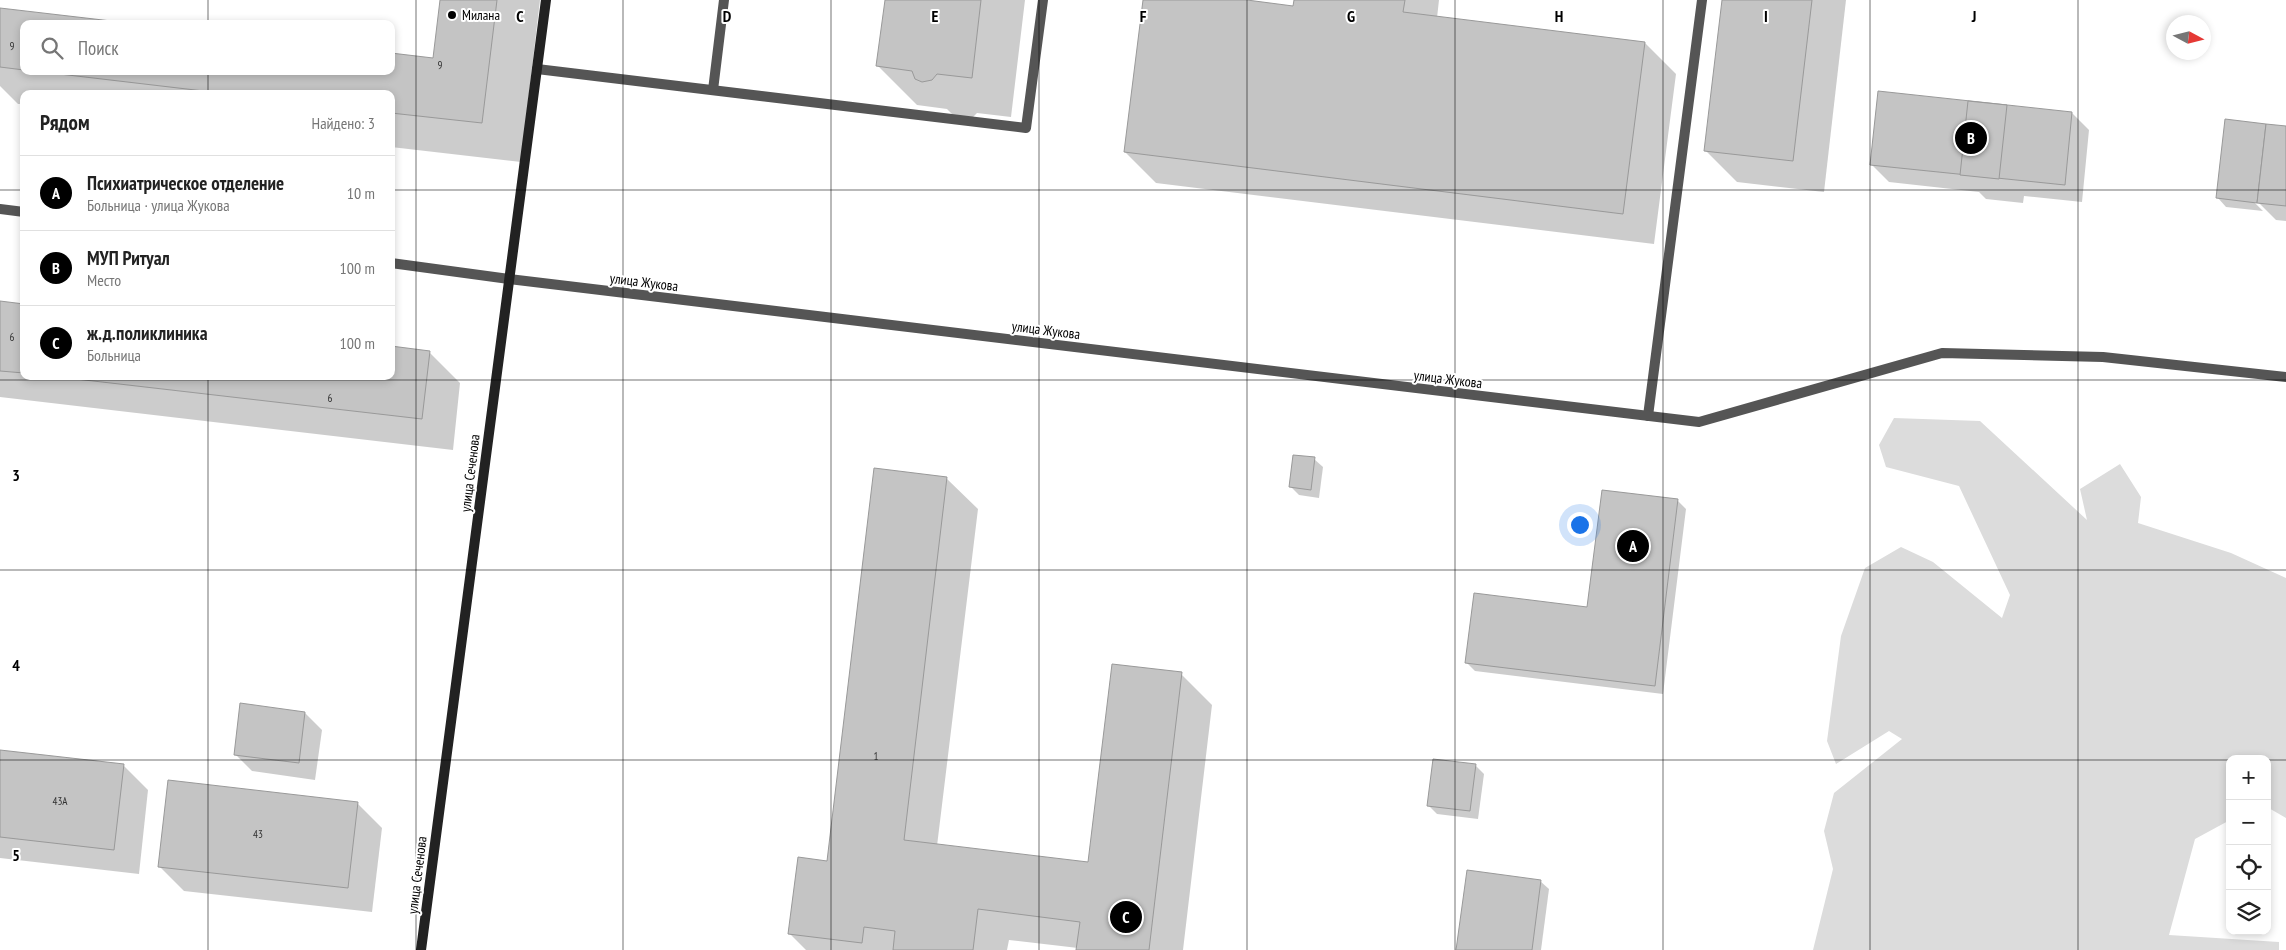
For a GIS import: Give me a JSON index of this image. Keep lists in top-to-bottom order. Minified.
{"streets":{"main road":["улица Сеченова"],"street":["улица Жукова"]},"crossings":[["улица Жукова","улица Сеченова"]],"places":["Милана"],"house_numbers":["9","9","6","6","1","43А","43"],"north":"right","page":{"search":"Поиск","heading":["Рядом","Найдено: 3"],"pins":["B","A","C"],"list":[{"mark":"A","name":"Психиатрическое отделение","note":"Больница · улица Жукова","value":"10 m"},{"mark":"B","name":"МУП Ритуал","note":"Место","value":"100 m"},{"mark":"C","name":"ж.д.поликлиника","note":"Больница","value":"100 m"}],"map_buttons":["+","−"]},"grid":{"columns":["C","D","E","F","G","H","I","J"],"rows":["3","4","5"]}}
